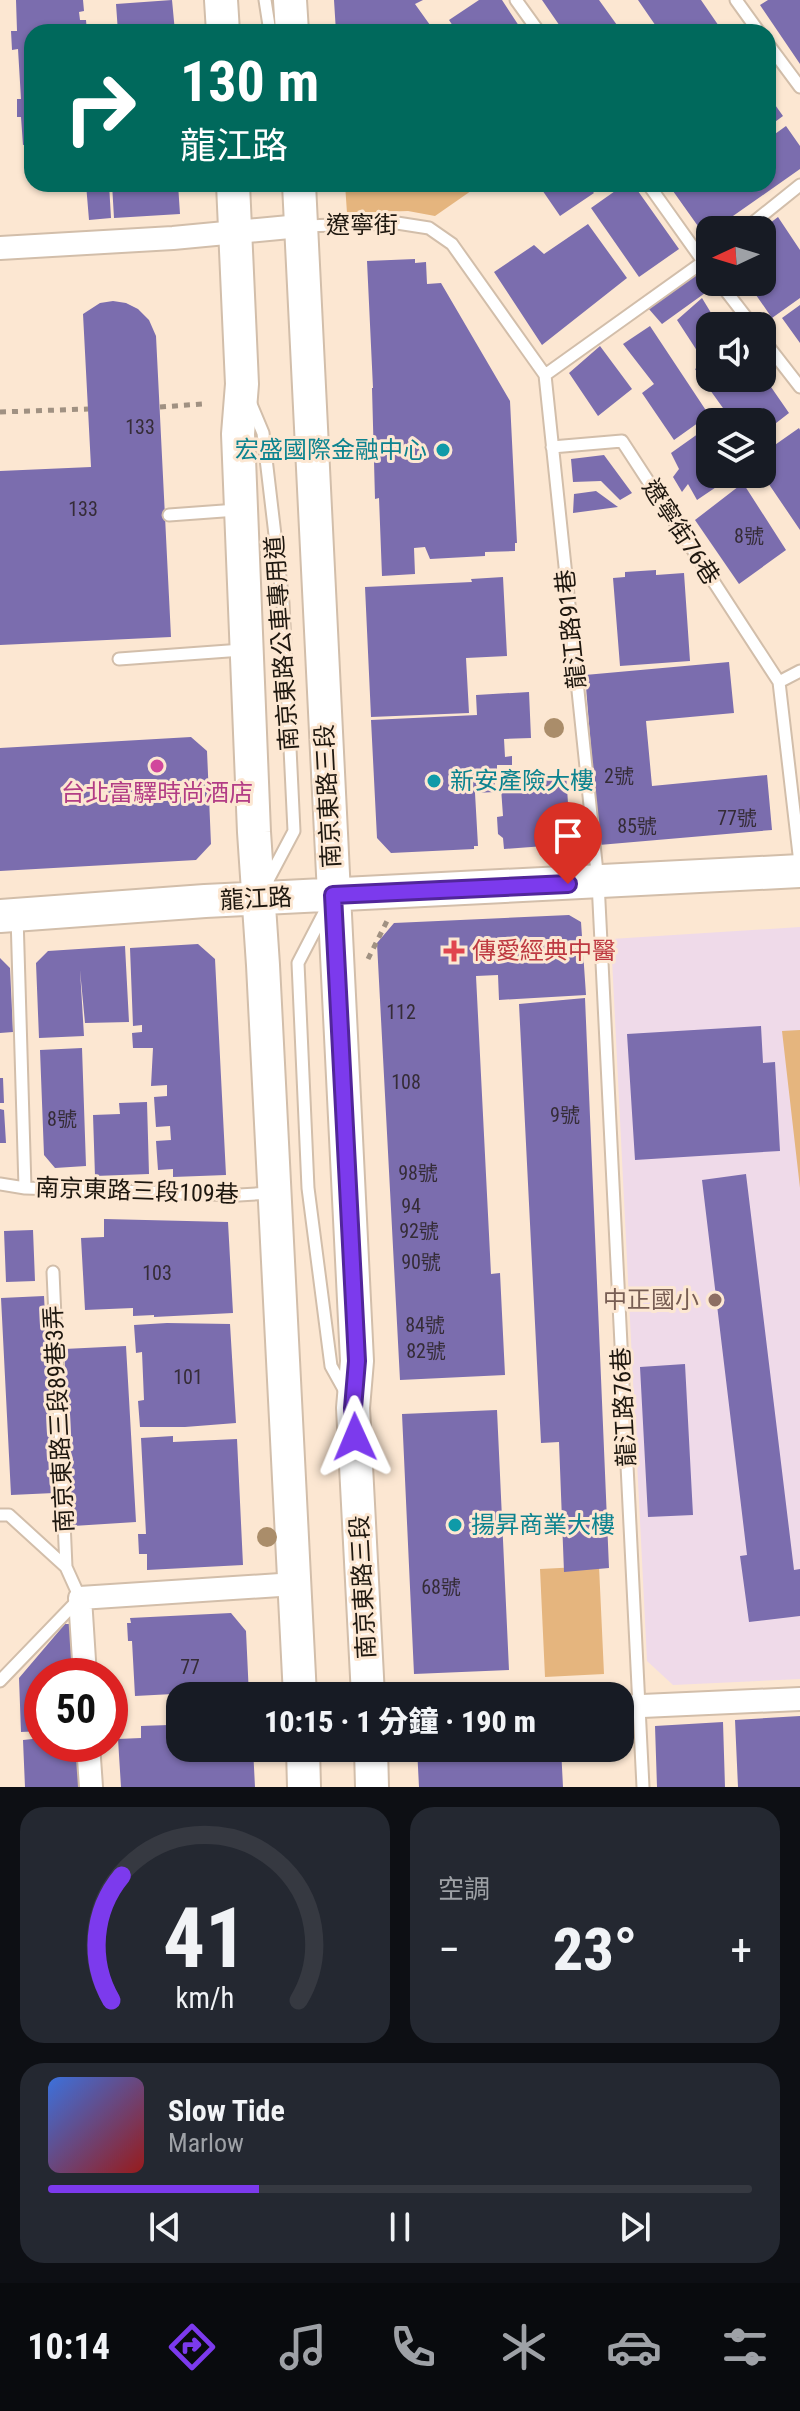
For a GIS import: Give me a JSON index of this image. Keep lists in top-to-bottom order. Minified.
{"streets":{"main road":["南京東路三段","龍江路"],"street":["遼寧街"],"lane":["遼寧街76巷","龍江路91巷","南京東路公車專用道","南京東路三段109巷","龍江路76巷","南京東路三段89巷3弄"]},"crossings":[["遼寧街","龍江路91巷"],["遼寧街","南京東路三段"],["遼寧街76巷","龍江路91巷"],["龍江路91巷","龍江路"],["龍江路91巷","龍江路76巷"],["南京東路公車專用道","龍江路"],["南京東路三段","龍江路"],["龍江路","龍江路76巷"]],"places":{"other":["宏盛國際金融中心","台北富驛時尚酒店","新安產險大樓","中正國小","揚昇商業大樓"],"health":["傳愛經典中醫"]},"house_numbers":["133","133","8號","2號","77號","85號","112","108","9號","8號","98號","94","92號","90號","103","84號","82號","101","68號","77"],"north":"left","page":{"turn":["130 m","龍江路"],"limit":"50","trip":"10:15 · 1 分鐘 · 190 m","tile":"空調","heat":["−","23°","+"],"song":["Slow Tide","Marlow"],"tabs":"10:14","gauge":["41","km/h"]}}
